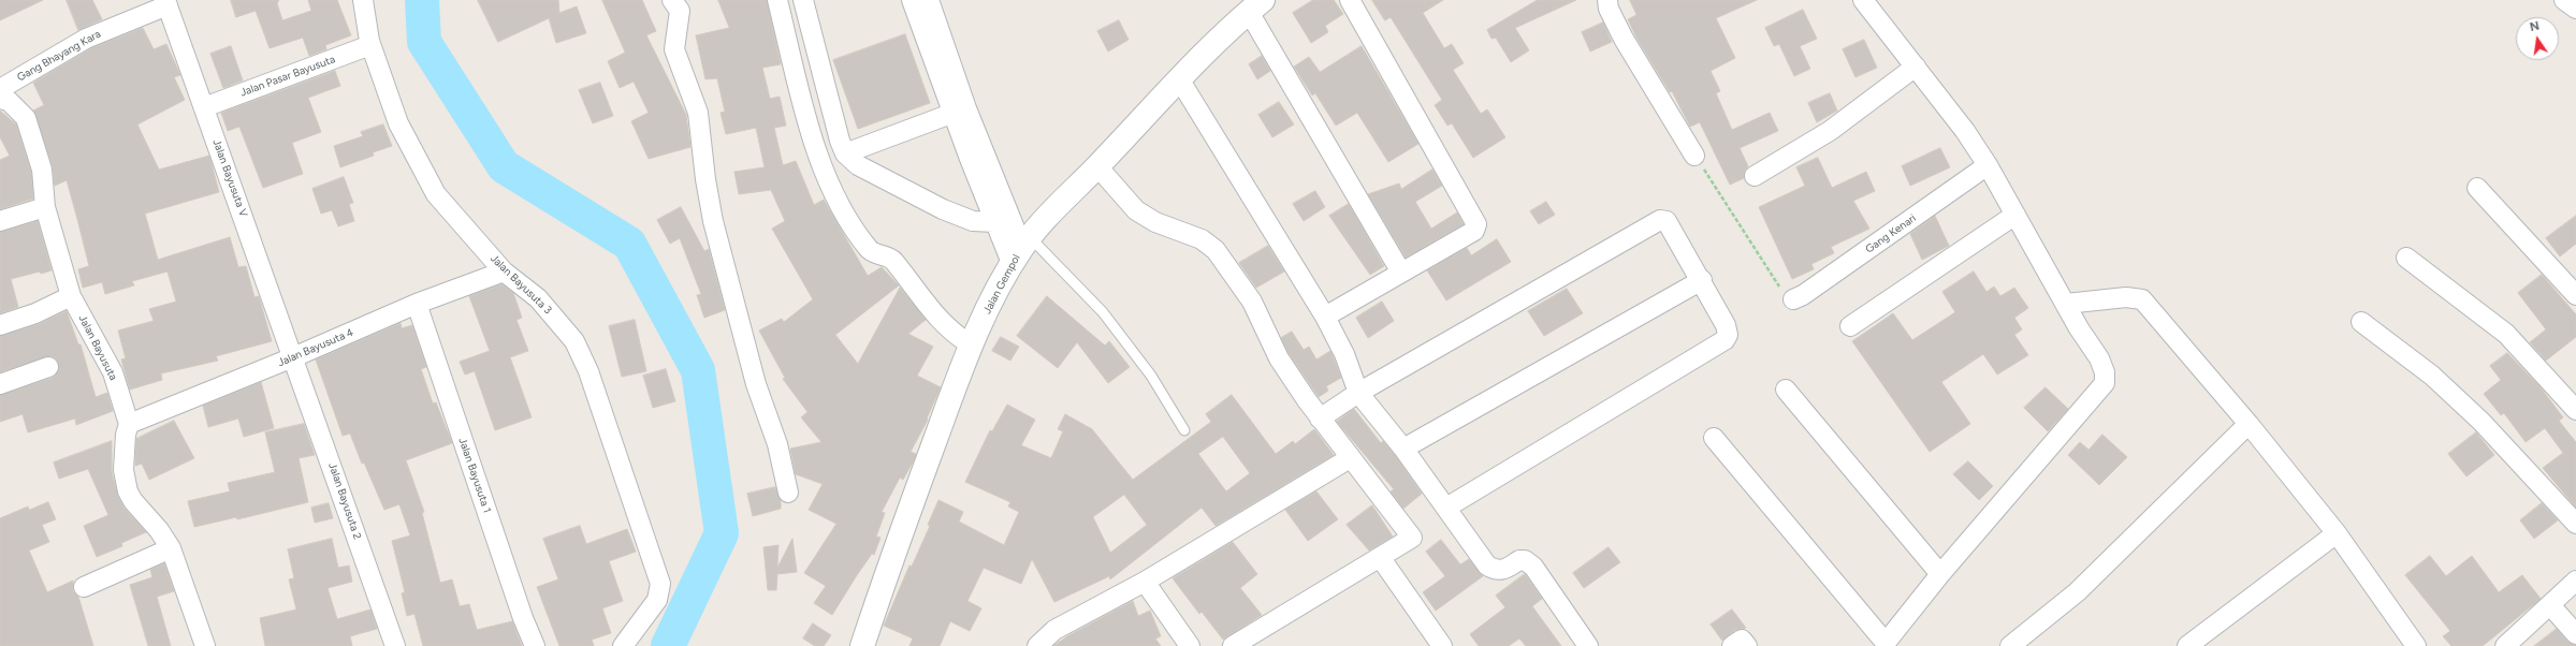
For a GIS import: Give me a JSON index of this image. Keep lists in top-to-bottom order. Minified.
{"streets":{"main road":["Jalan Gempol"],"street":["Gang Bhayang Kara","Jalan Pasar Bayusuta","Jalan Bayusuta V","Gang Kenari","Jalan Bayusuta 3","Jalan Bayusuta","Jalan Bayusuta 4","Jalan Bayusuta 1","Jalan Bayusuta 2"]},"crossings":[["Gang Bhayang Kara","Jalan Bayusuta V"],["Gang Bhayang Kara","Jalan Bayusuta"],["Jalan Pasar Bayusuta","Jalan Bayusuta V"],["Jalan Pasar Bayusuta","Jalan Bayusuta 3"],["Jalan Bayusuta V","Jalan Bayusuta 4"],["Jalan Bayusuta V","Jalan Bayusuta 2"],["Jalan Bayusuta 3","Jalan Bayusuta 4"],["Jalan Bayusuta","Jalan Bayusuta 4"],["Jalan Bayusuta 4","Jalan Bayusuta 1"],["Jalan Bayusuta 4","Jalan Bayusuta 2"]],"north":"top"}
